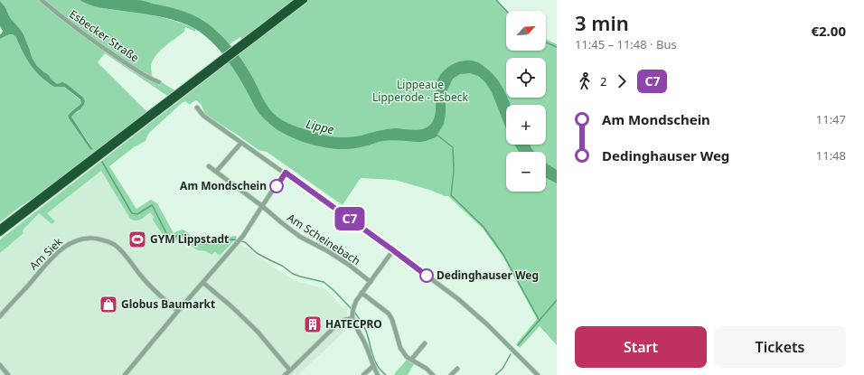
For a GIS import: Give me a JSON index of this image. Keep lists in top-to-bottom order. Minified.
{"streets":{"street":["Esbecker Straße","Am Scheinebach","Am Siek"]},"water":["Lippe"],"parks":["Lippeaue Lipperode - Esbeck"],"places":{"other":["Am Mondschein","Dedinghauser Weg"],"sports":["GYM Lippstadt"],"shop":["Globus Baumarkt"],"building":["HATECPRO"]},"lines":["bus line C7"],"north":"top right","page":{"on_map":"C7","heading":["3 min","11:45 – 11:48 · Bus","€2.00"],"map_buttons":["+","−"],"legs":["2","C7"],"list":[{"name":"Am Mondschein","value":"11:47"},{"name":"Dedinghauser Weg","value":"11:48"}],"buttons":["Start","Tickets"]}}
